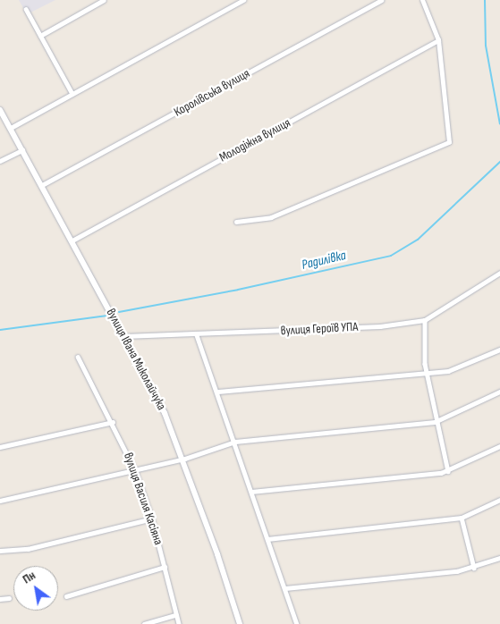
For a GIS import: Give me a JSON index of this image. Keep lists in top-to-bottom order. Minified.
{"streets":{"street":["Королівська вулиця","Молодіжна вулиця","вулиця Героїв УПА","вулиця Івана Миколайчука","вулиця Василя Касіяна"]},"crossings":[["Королівська вулиця","вулиця Івана Миколайчука"],["Молодіжна вулиця","вулиця Івана Миколайчука"],["вулиця Героїв УПА","вулиця Івана Миколайчука"]],"water":["Радилівка"],"north":"top left"}
